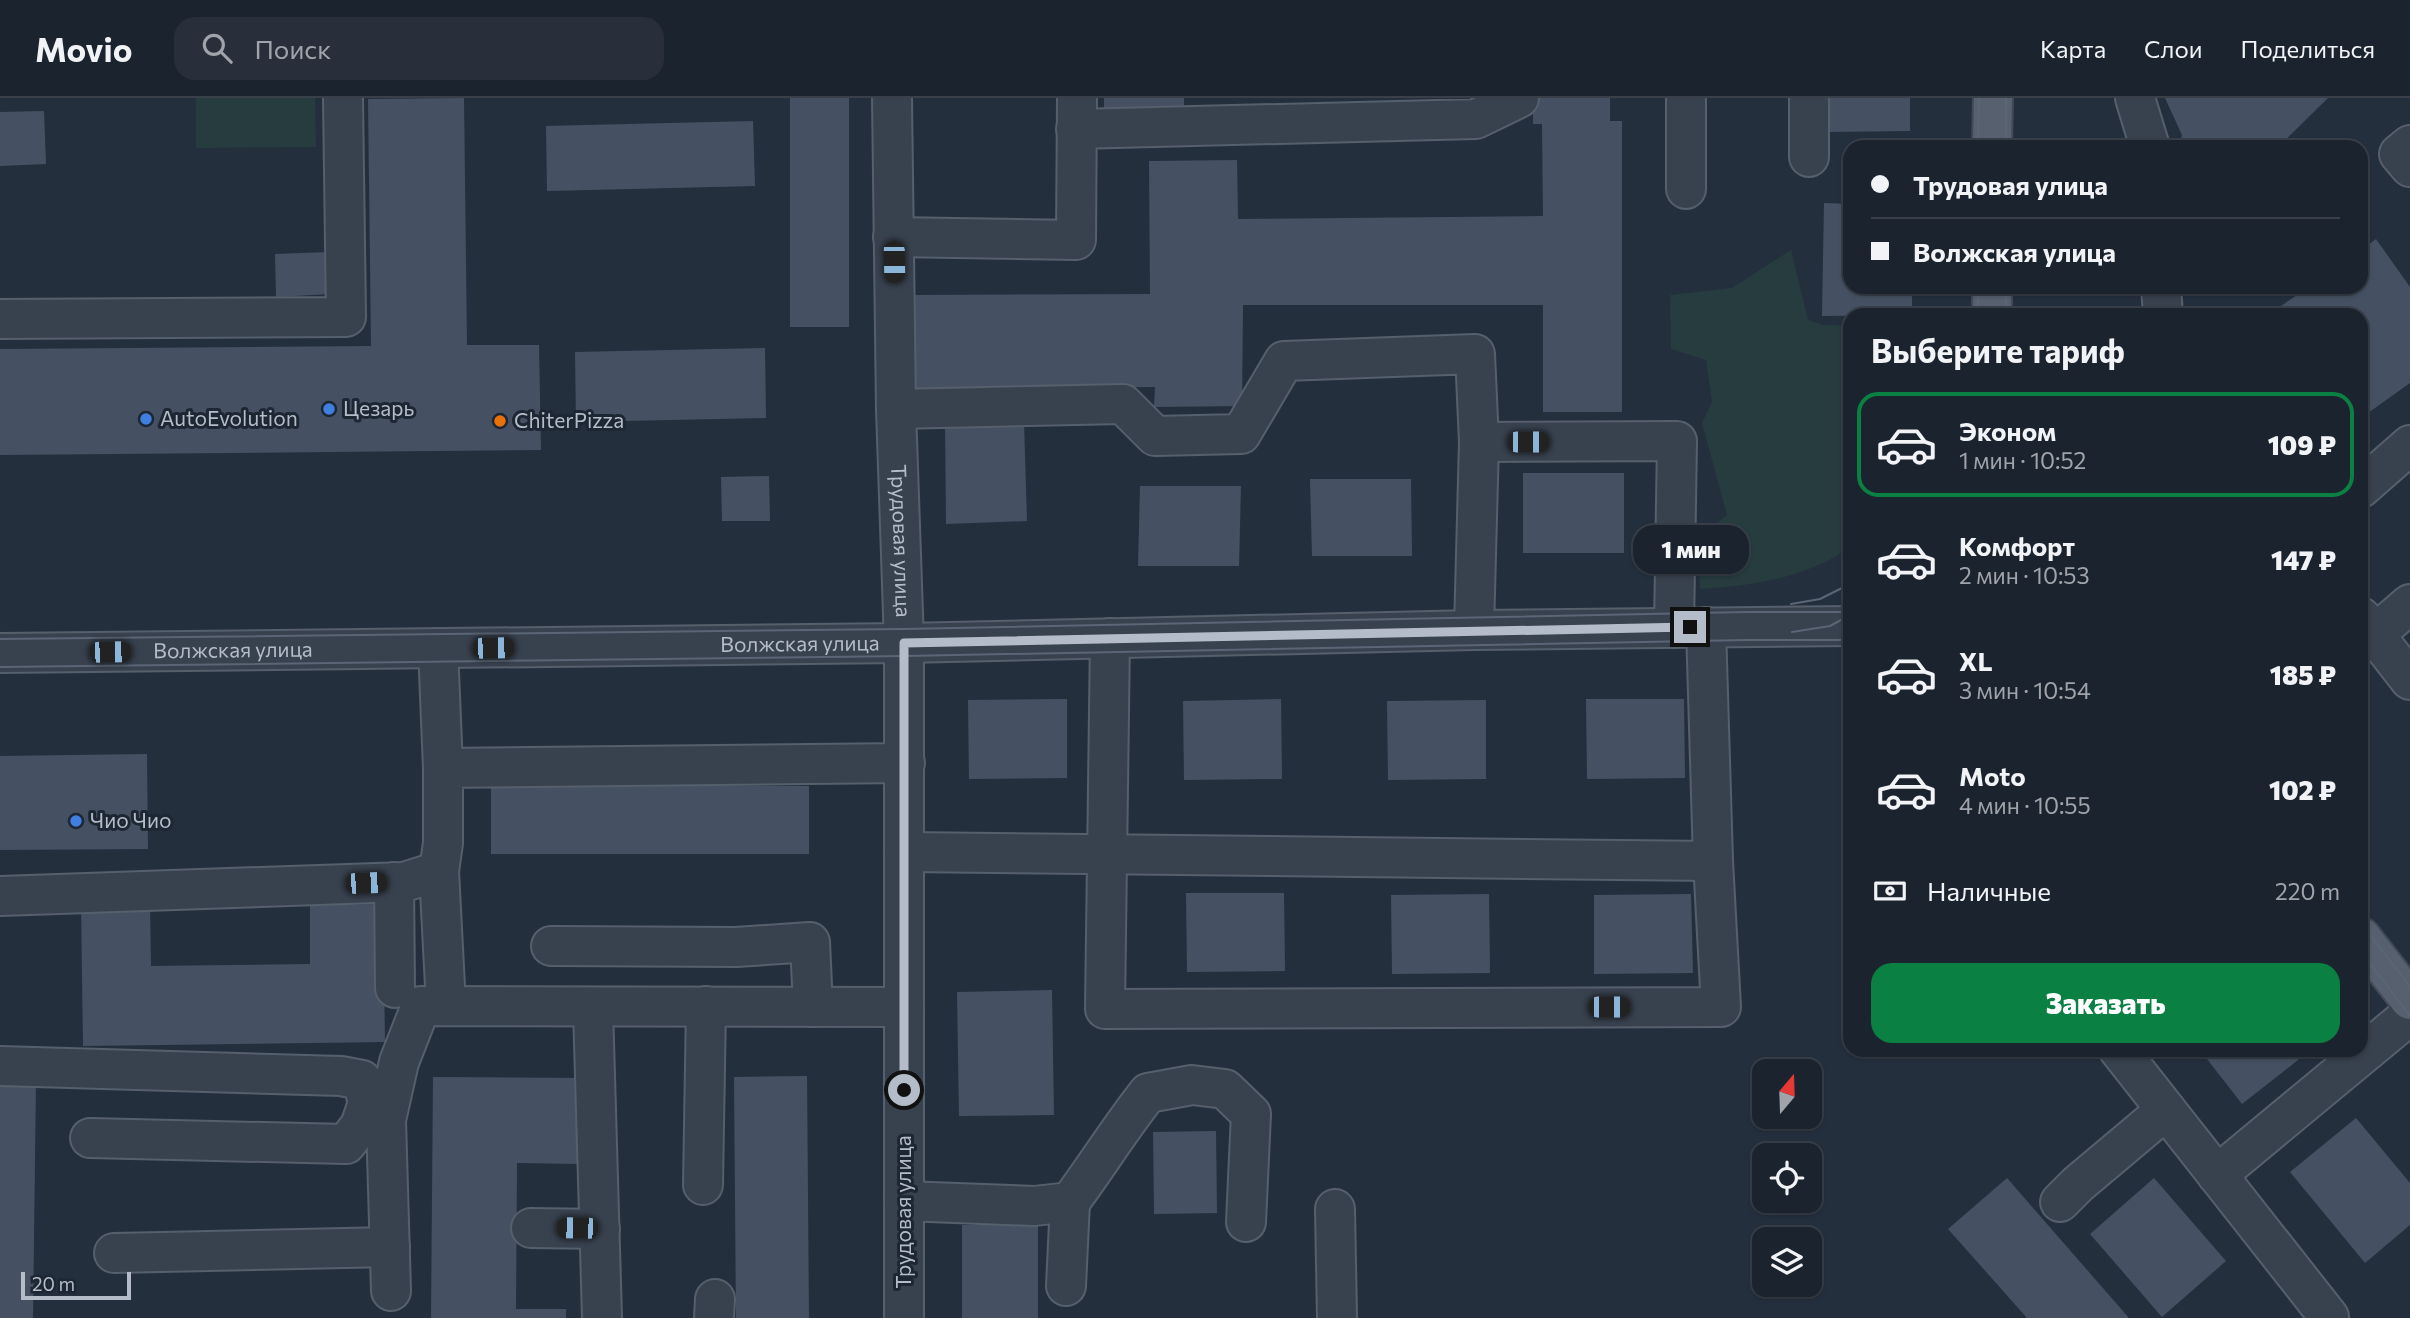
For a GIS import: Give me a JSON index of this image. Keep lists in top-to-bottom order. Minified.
{"streets":{"street":["Трудовая улица","Волжская улица"]},"crossings":[["Трудовая улица","Волжская улица"]],"places":["Цезарь","AutoEvolution","ChiterPizza","Чио Чио"],"scale_bar":"20 m","north":"top","page":{"header":"Movio","search":"Поиск","nav":["Карта","Слои","Поделиться"],"banner":["Трудовая улица","Волжская улица"],"heading":"Выберите тариф","list":[{"name":"Эконом","note":"1 мин · 10:52","value":"109 ₽"},{"name":"Комфорт","note":"2 мин · 10:53","value":"147 ₽"},{"name":"XL","note":"3 мин · 10:54","value":"185 ₽"},{"name":"Moto","note":"4 мин · 10:55","value":"102 ₽"}],"bubble":"1 мин","pay":["Наличные","220 m"],"buttons":"Заказать","scale":"20 m"}}
